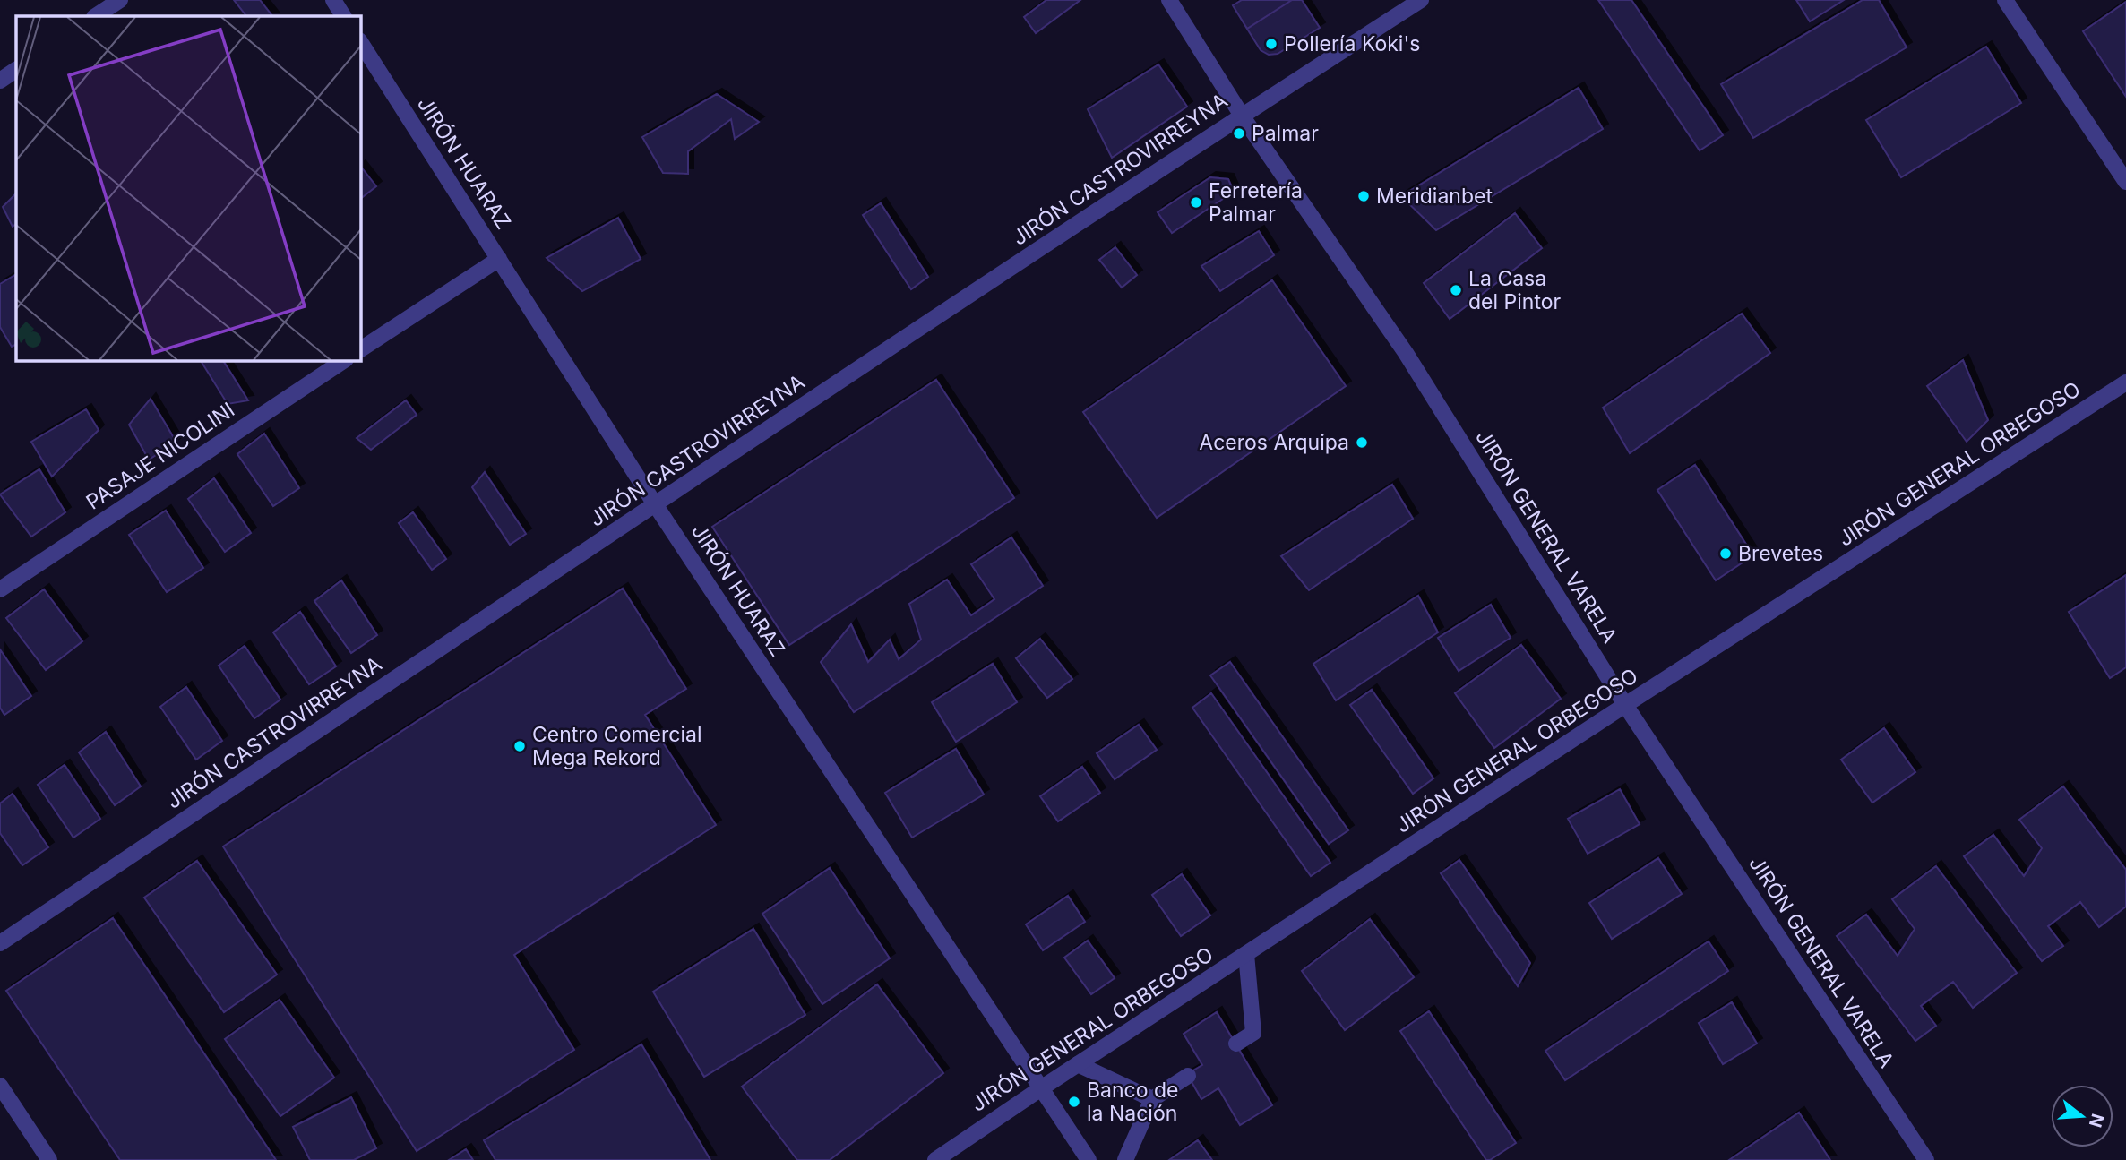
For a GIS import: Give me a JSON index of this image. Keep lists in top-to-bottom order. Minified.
{"streets":{"street":["JIRÓN HUARAZ","JIRÓN CASTROVIRREYNA","PASAJE NICOLINI","JIRÓN GENERAL ORBEGOSO","JIRÓN GENERAL VARELA"]},"crossings":[["JIRÓN HUARAZ","JIRÓN CASTROVIRREYNA"],["JIRÓN HUARAZ","JIRÓN GENERAL ORBEGOSO"],["JIRÓN CASTROVIRREYNA","JIRÓN GENERAL VARELA"],["JIRÓN GENERAL ORBEGOSO","JIRÓN GENERAL VARELA"]],"places":["Pollería Koki's","Palmar","Meridianbet","Ferretería Palmar","La Casa del Pintor","Aceros Arquipa","Brevetes","Centro Comercial Mega Rekord","Banco de la Nación"],"north":"right"}
